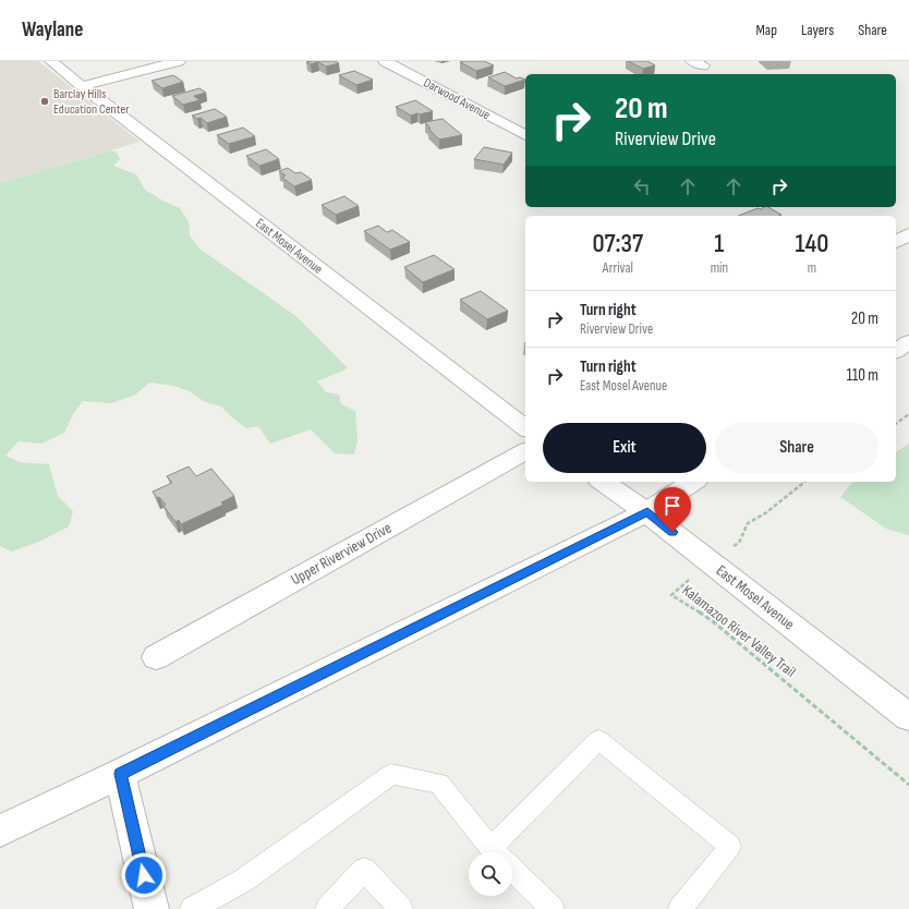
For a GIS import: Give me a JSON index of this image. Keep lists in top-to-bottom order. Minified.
{"streets":{"street":["Darwood Avenue","East Mosel Avenue","Upper Riverview Drive"],"path":["Kalamazoo River Valley Trail"]},"crossings":[["East Mosel Avenue","Kalamazoo River Valley Trail"]],"places":["Barclay Hills Education Center"],"page":{"header":"Waylane","nav":["Map","Layers","Share"],"turn":["20 m","Riverview Drive"],"eta":["07:37","Arrival","1","min","140","m"],"list":[{"name":"Turn right","note":"Riverview Drive","value":"20 m"},{"name":"Turn right","note":"East Mosel Avenue","value":"110 m"}],"buttons":["Exit","Share"]}}
